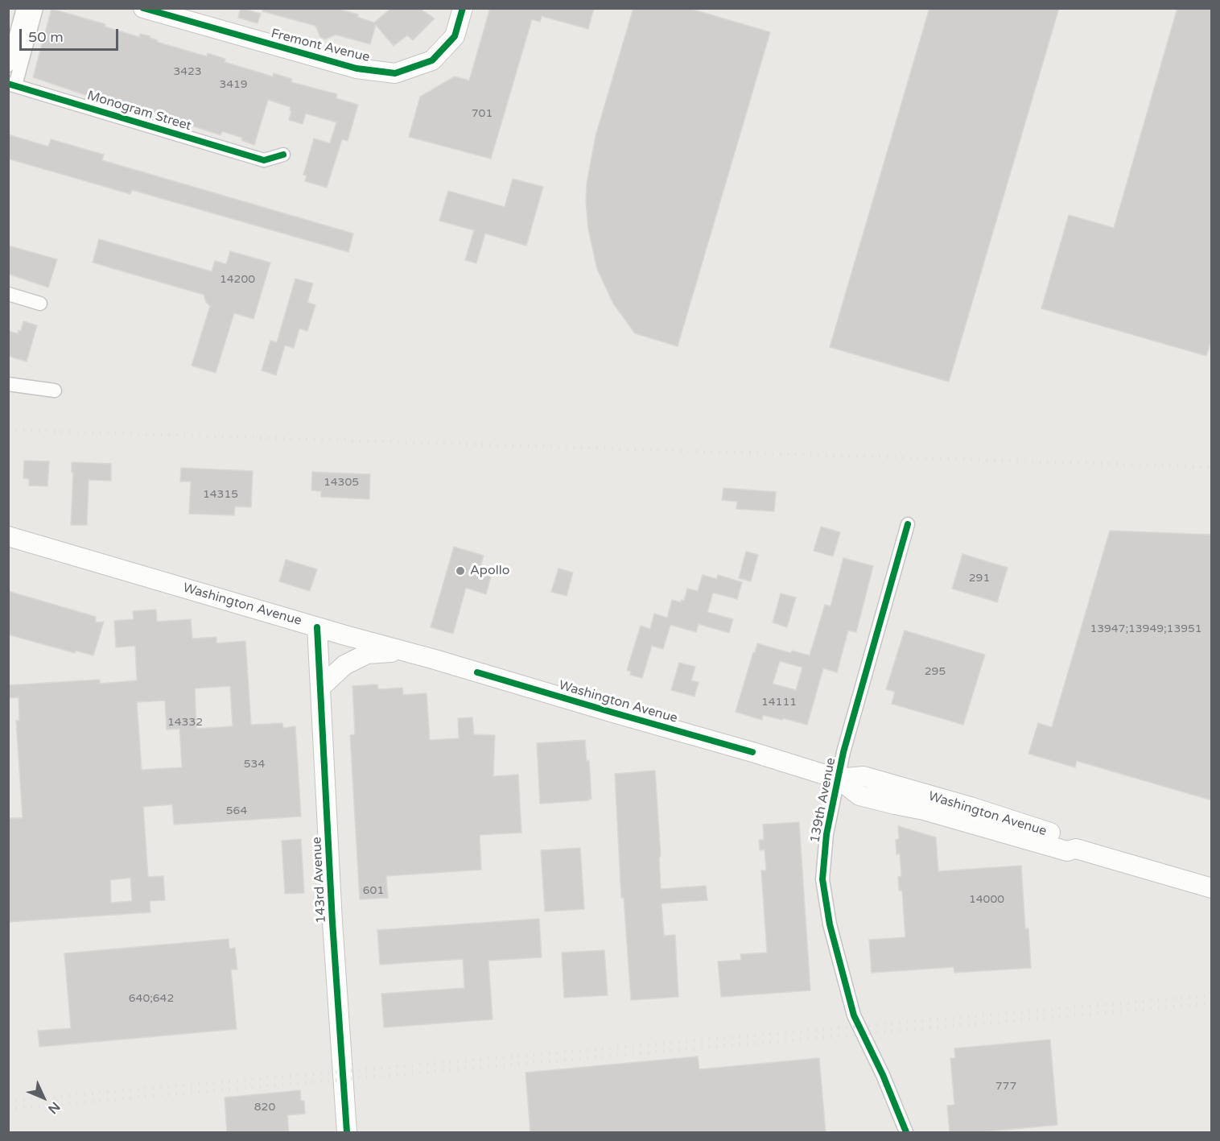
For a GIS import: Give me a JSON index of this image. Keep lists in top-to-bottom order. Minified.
{"streets":{"main road":["Fremont Avenue","Washington Avenue","143rd Avenue"],"street":["Monogram Street","139th Avenue"]},"crossings":[["Washington Avenue","139th Avenue"],["Washington Avenue","143rd Avenue"]],"places":["Apollo"],"house_numbers":["3423","3419","701","14200","14305","14315","291","13947;13949;13951","295","14111","14332","534","564","601","14000","640;642","777","820"],"scale_bar":"50 m","north":"bottom right"}
